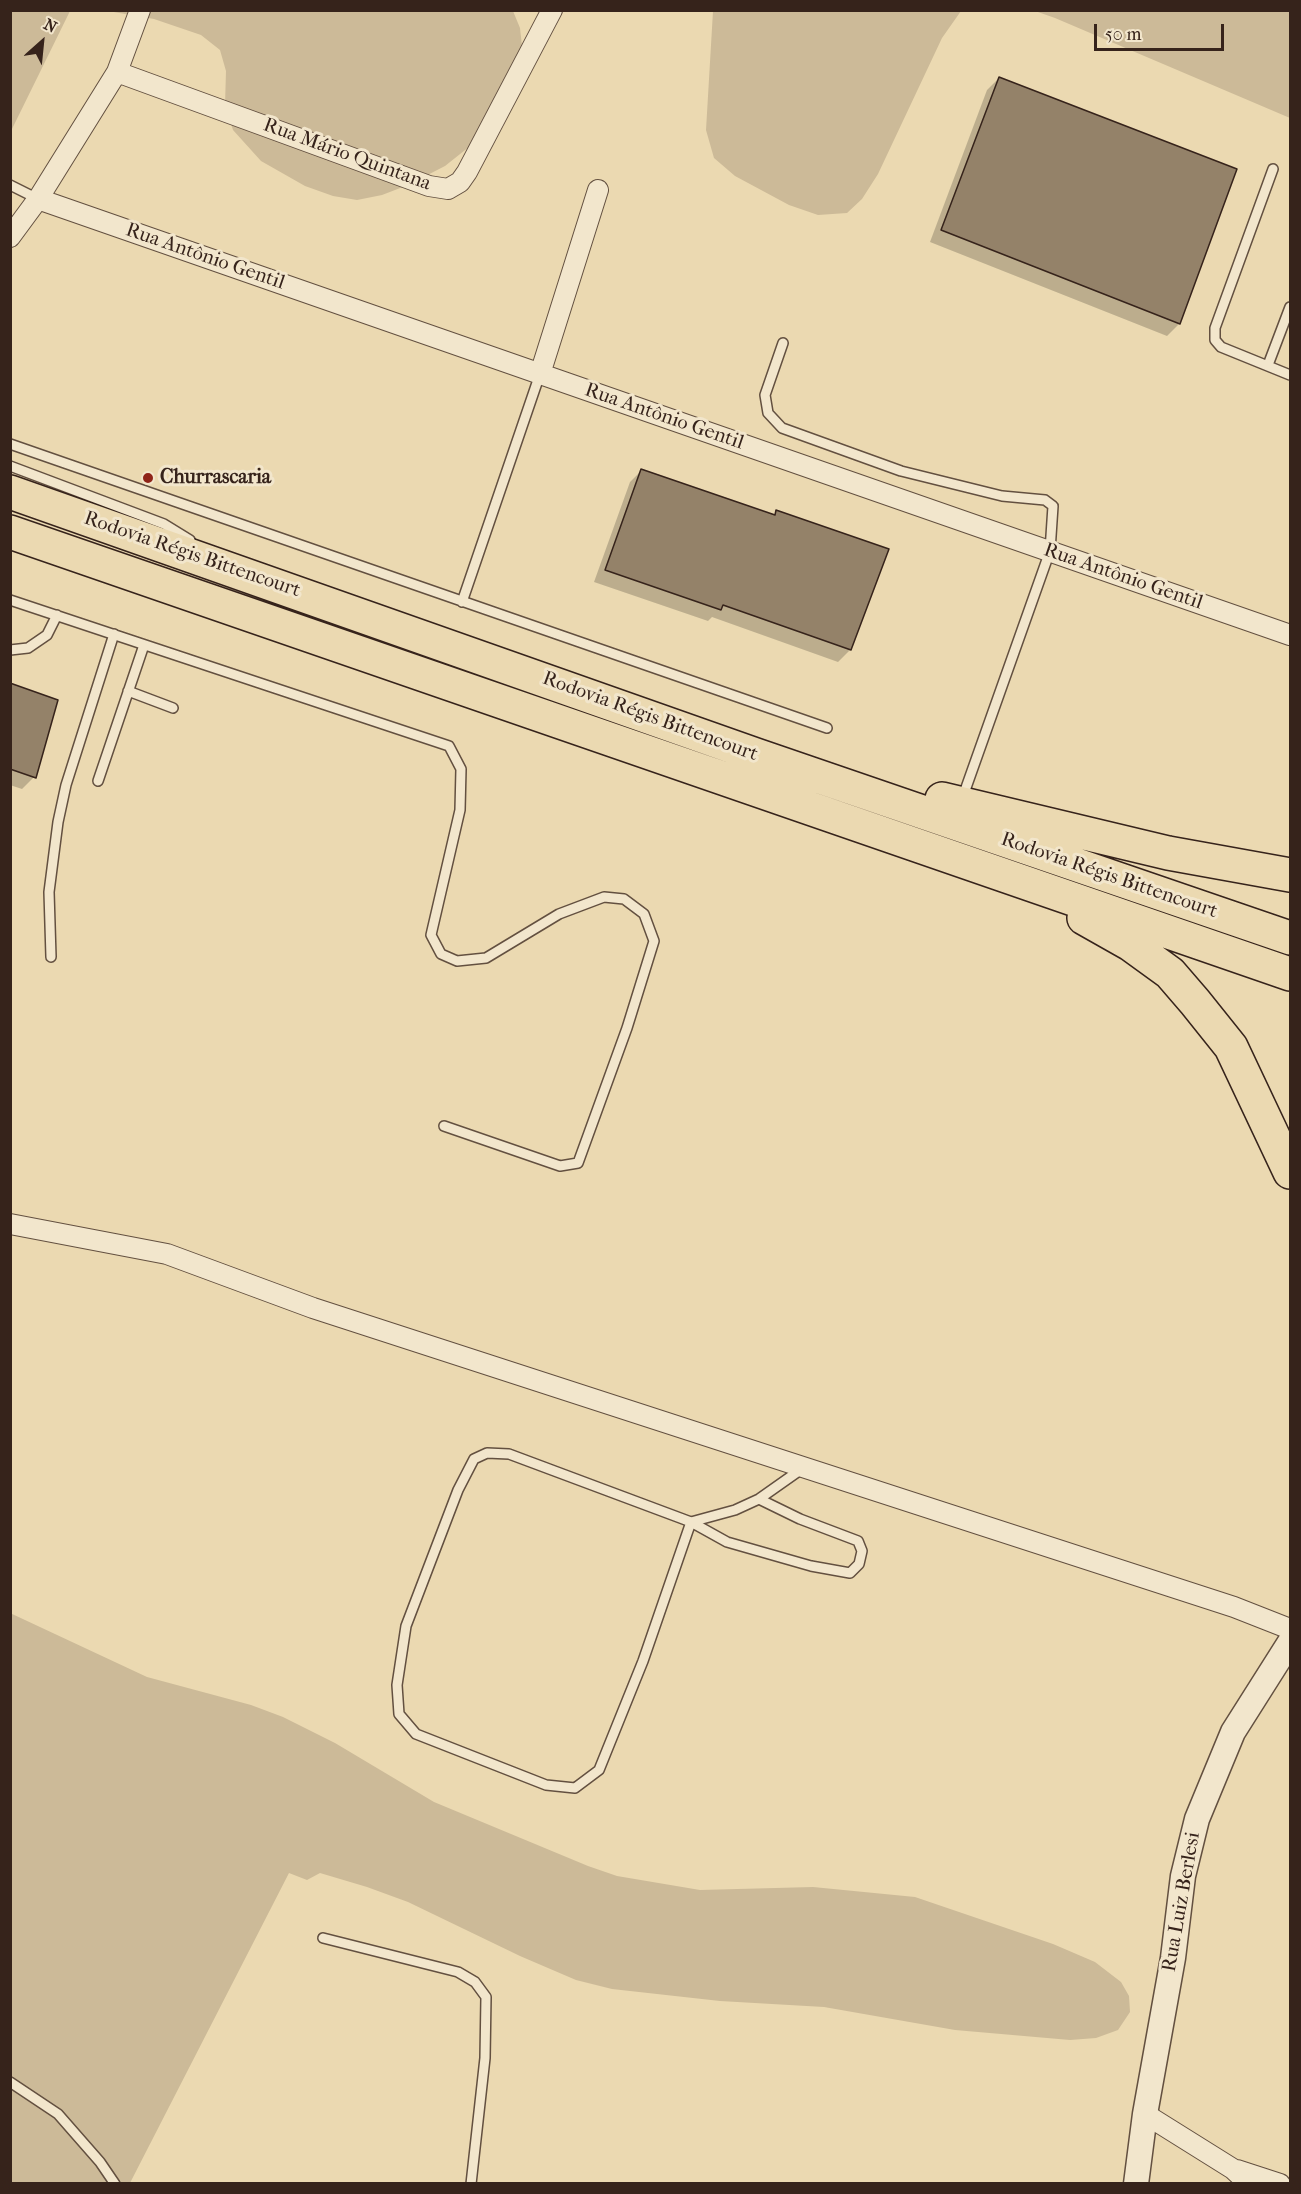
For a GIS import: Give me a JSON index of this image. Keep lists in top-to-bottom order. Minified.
{"streets":{"highway":["Rodovia Régis Bittencourt"],"street":["Rua Mário Quintana","Rua Antônio Gentil","Rua Luiz Berlesi"]},"places":["Churrascaria"],"scale_bar":"50 m","north":"top right"}
